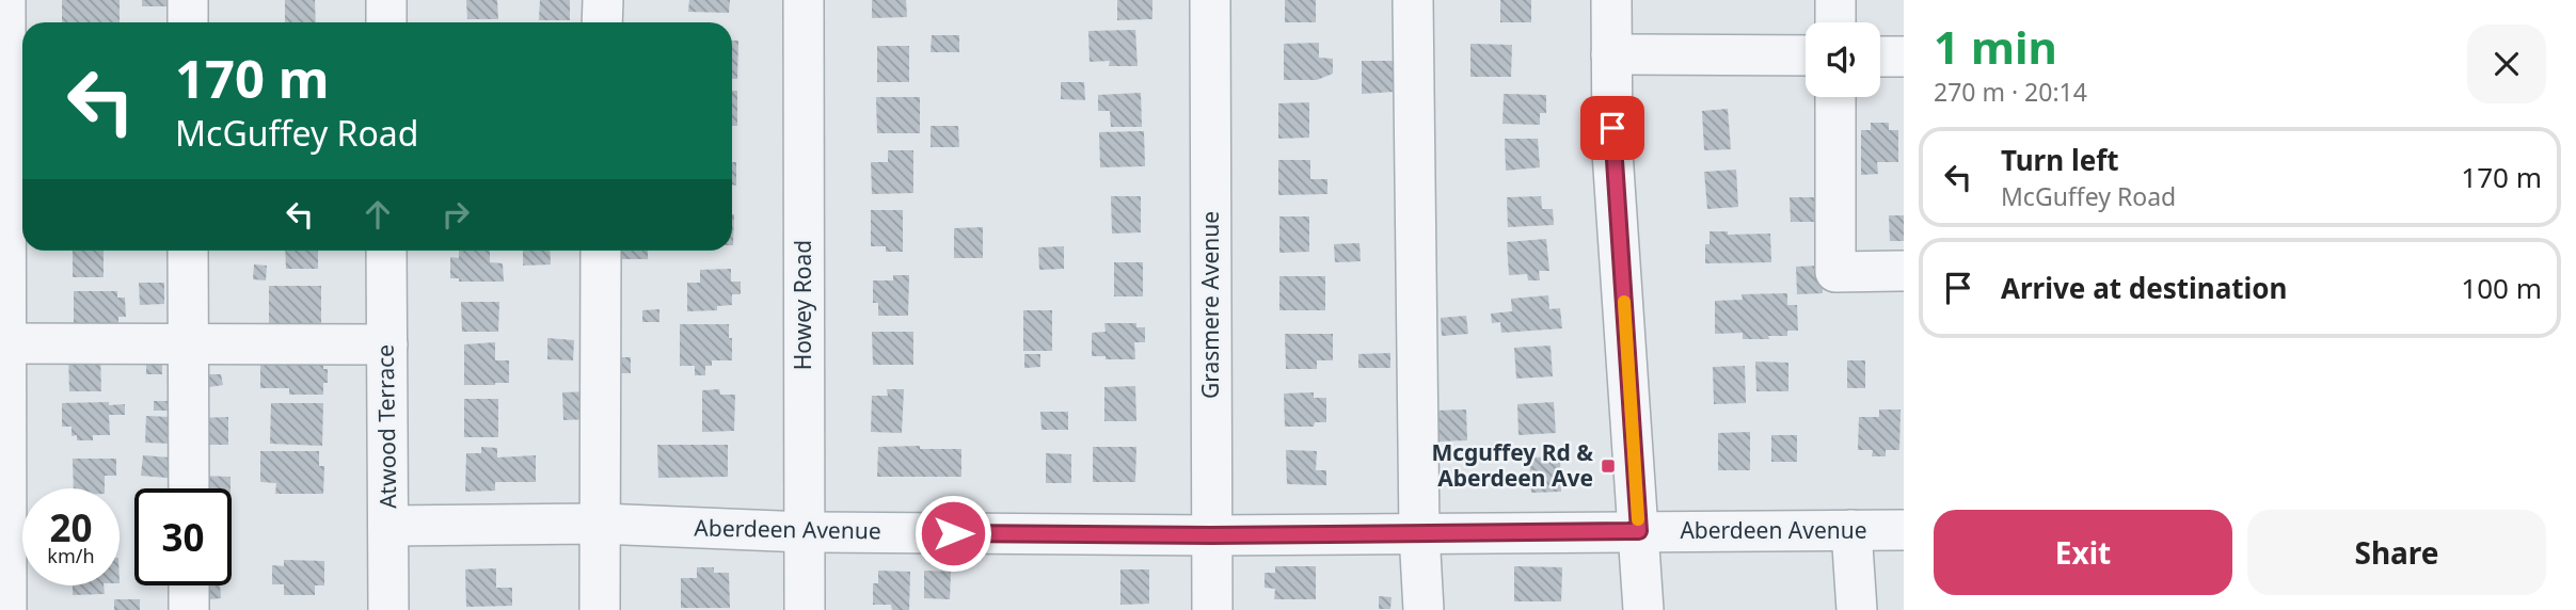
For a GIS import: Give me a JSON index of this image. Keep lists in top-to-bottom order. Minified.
{"streets":{"street":["Howey Road","Grasmere Avenue","Atwood Terrace","Aberdeen Avenue"]},"crossings":[["Howey Road","Aberdeen Avenue"],["Grasmere Avenue","Aberdeen Avenue"],["Atwood Terrace","Aberdeen Avenue"]],"places":{"transit":["Mcguffey Rd & Aberdeen Ave"]},"page":{"heading":["1 min","270 m · 20:14"],"turn":["170 m","McGuffey Road"],"list":[{"name":"Turn left","note":"McGuffey Road","value":"170 m"},{"name":"Arrive at destination","value":"100 m"}],"speed":"20 km/h","limit":"30","buttons":["Exit","Share"]}}
